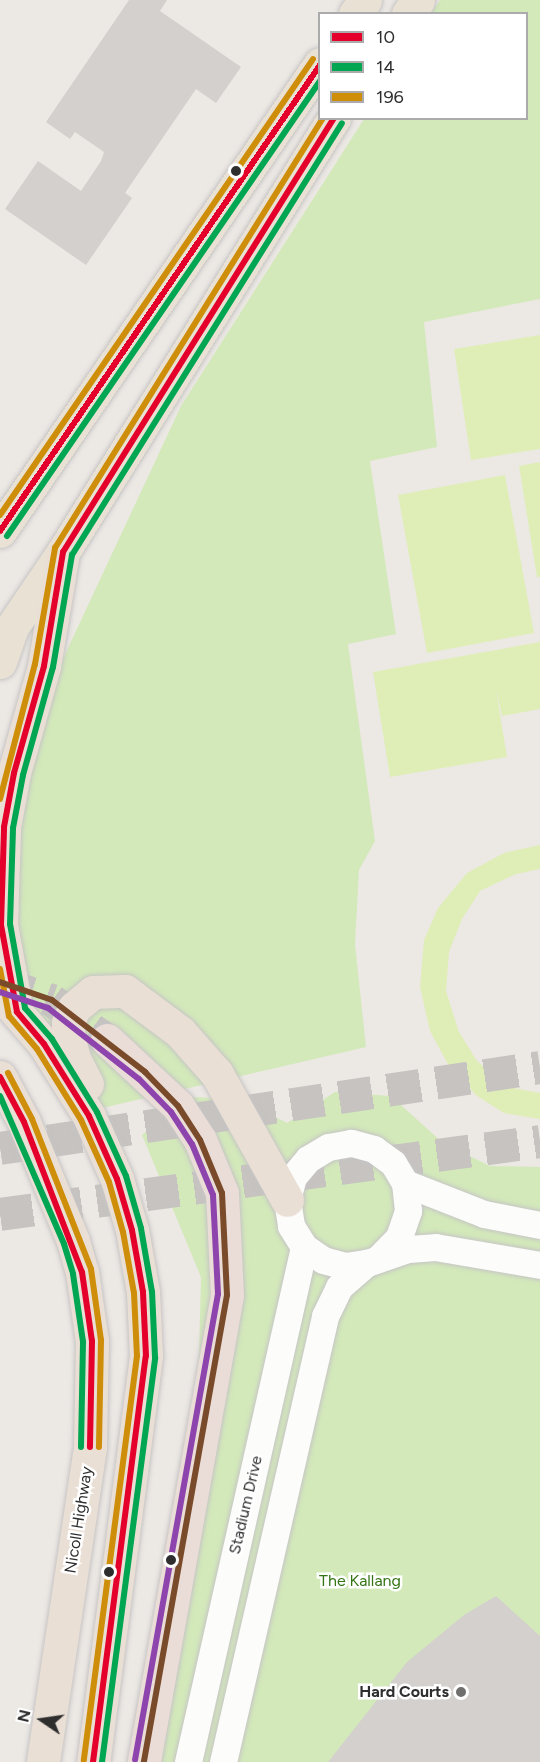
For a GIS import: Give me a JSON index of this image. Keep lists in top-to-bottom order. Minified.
{"streets":{"highway":["Nicoll Highway"],"street":["Stadium Drive"]},"parks":["The Kallang"],"places":["Hard Courts"],"lines":["transit line 196","transit line 10","transit line 14"],"legend":["10","14","196"],"north":"left"}
